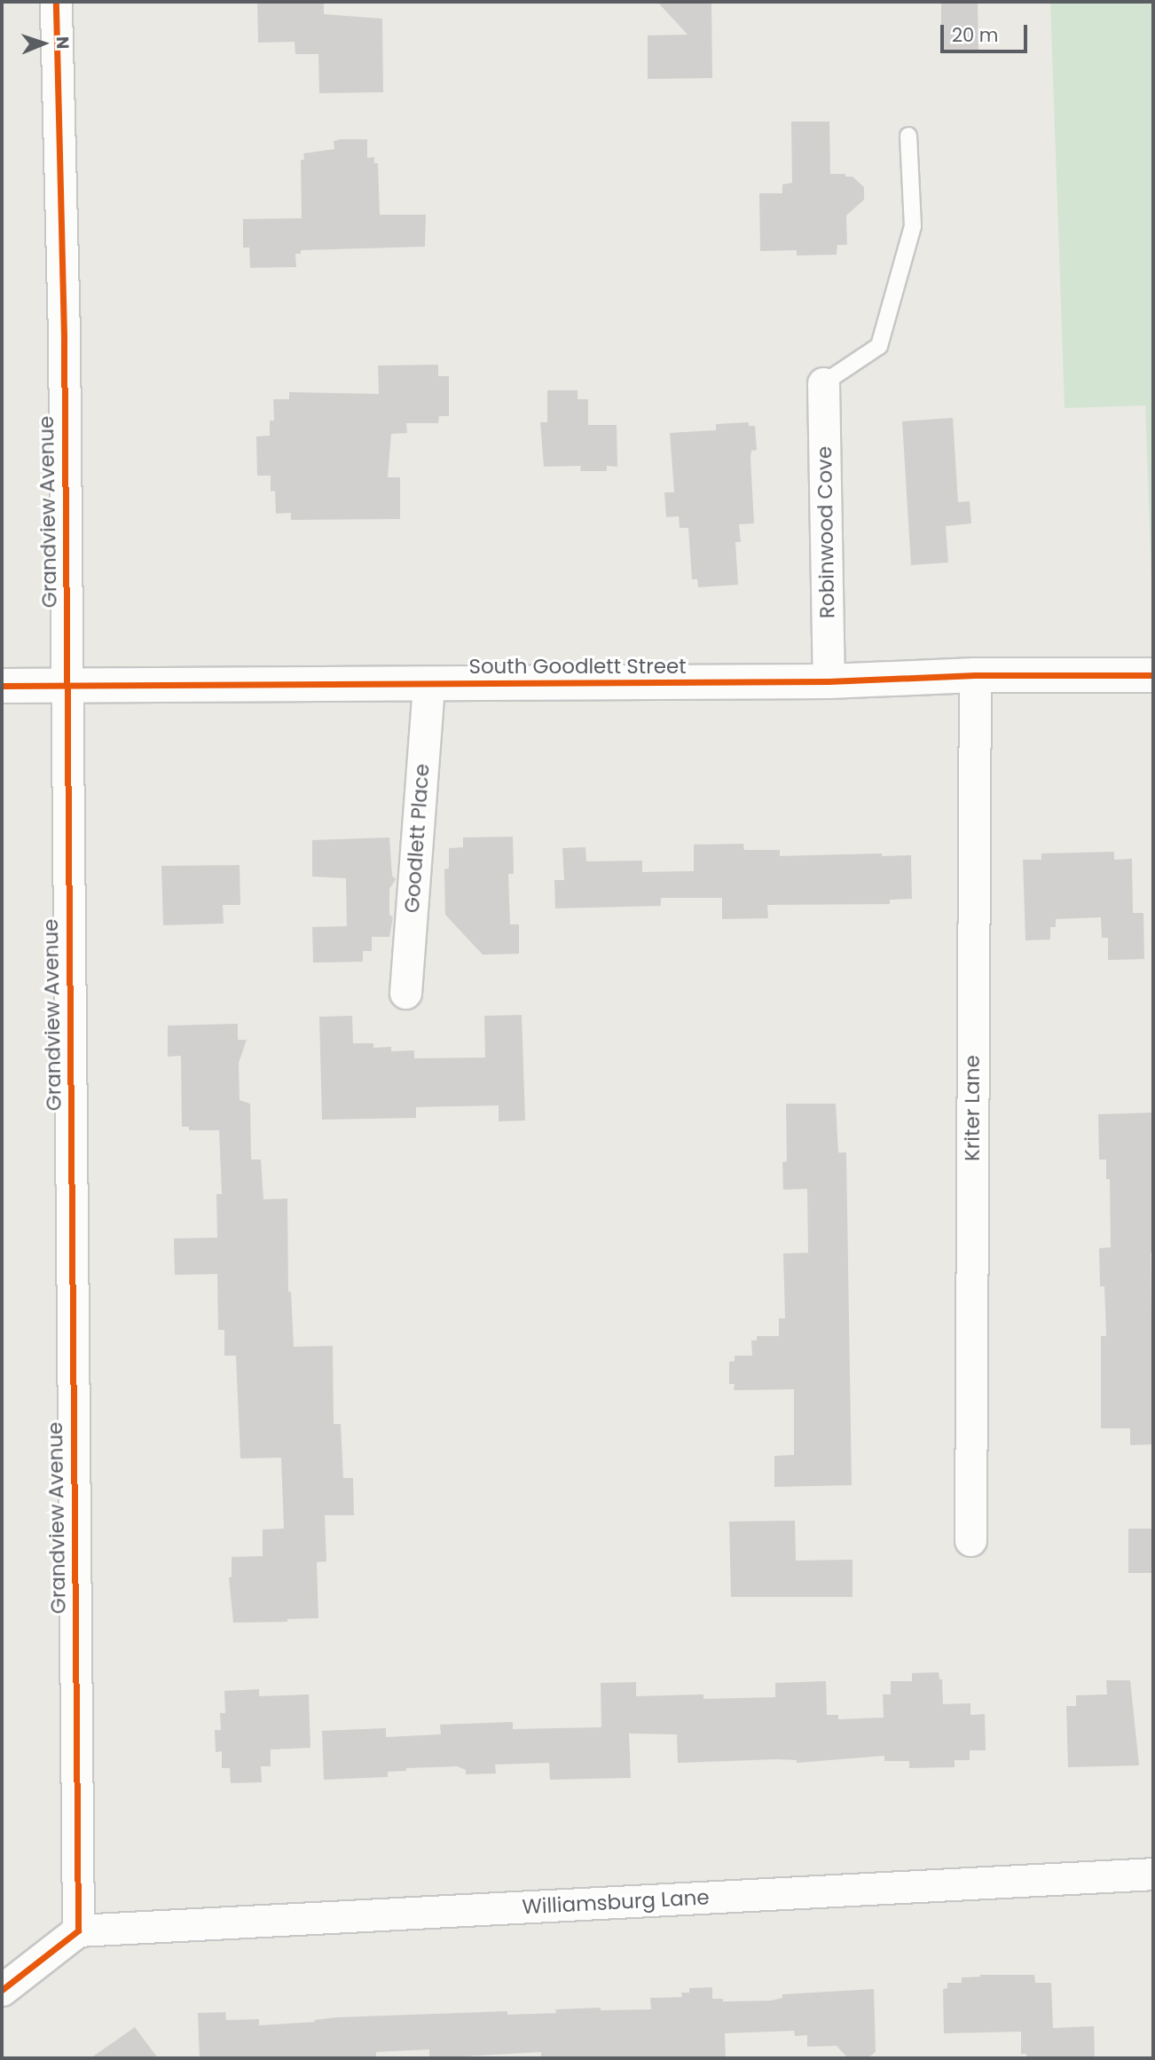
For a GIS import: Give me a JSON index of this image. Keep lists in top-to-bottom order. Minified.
{"streets":{"main road":["South Goodlett Street"],"street":["Grandview Avenue","Robinwood Cove","Goodlett Place","Kriter Lane","Williamsburg Lane"]},"crossings":[["Grandview Avenue","South Goodlett Street"],["Grandview Avenue","Williamsburg Lane"],["Robinwood Cove","South Goodlett Street"],["South Goodlett Street","Goodlett Place"],["South Goodlett Street","Kriter Lane"]],"scale_bar":"20 m","north":"right"}
